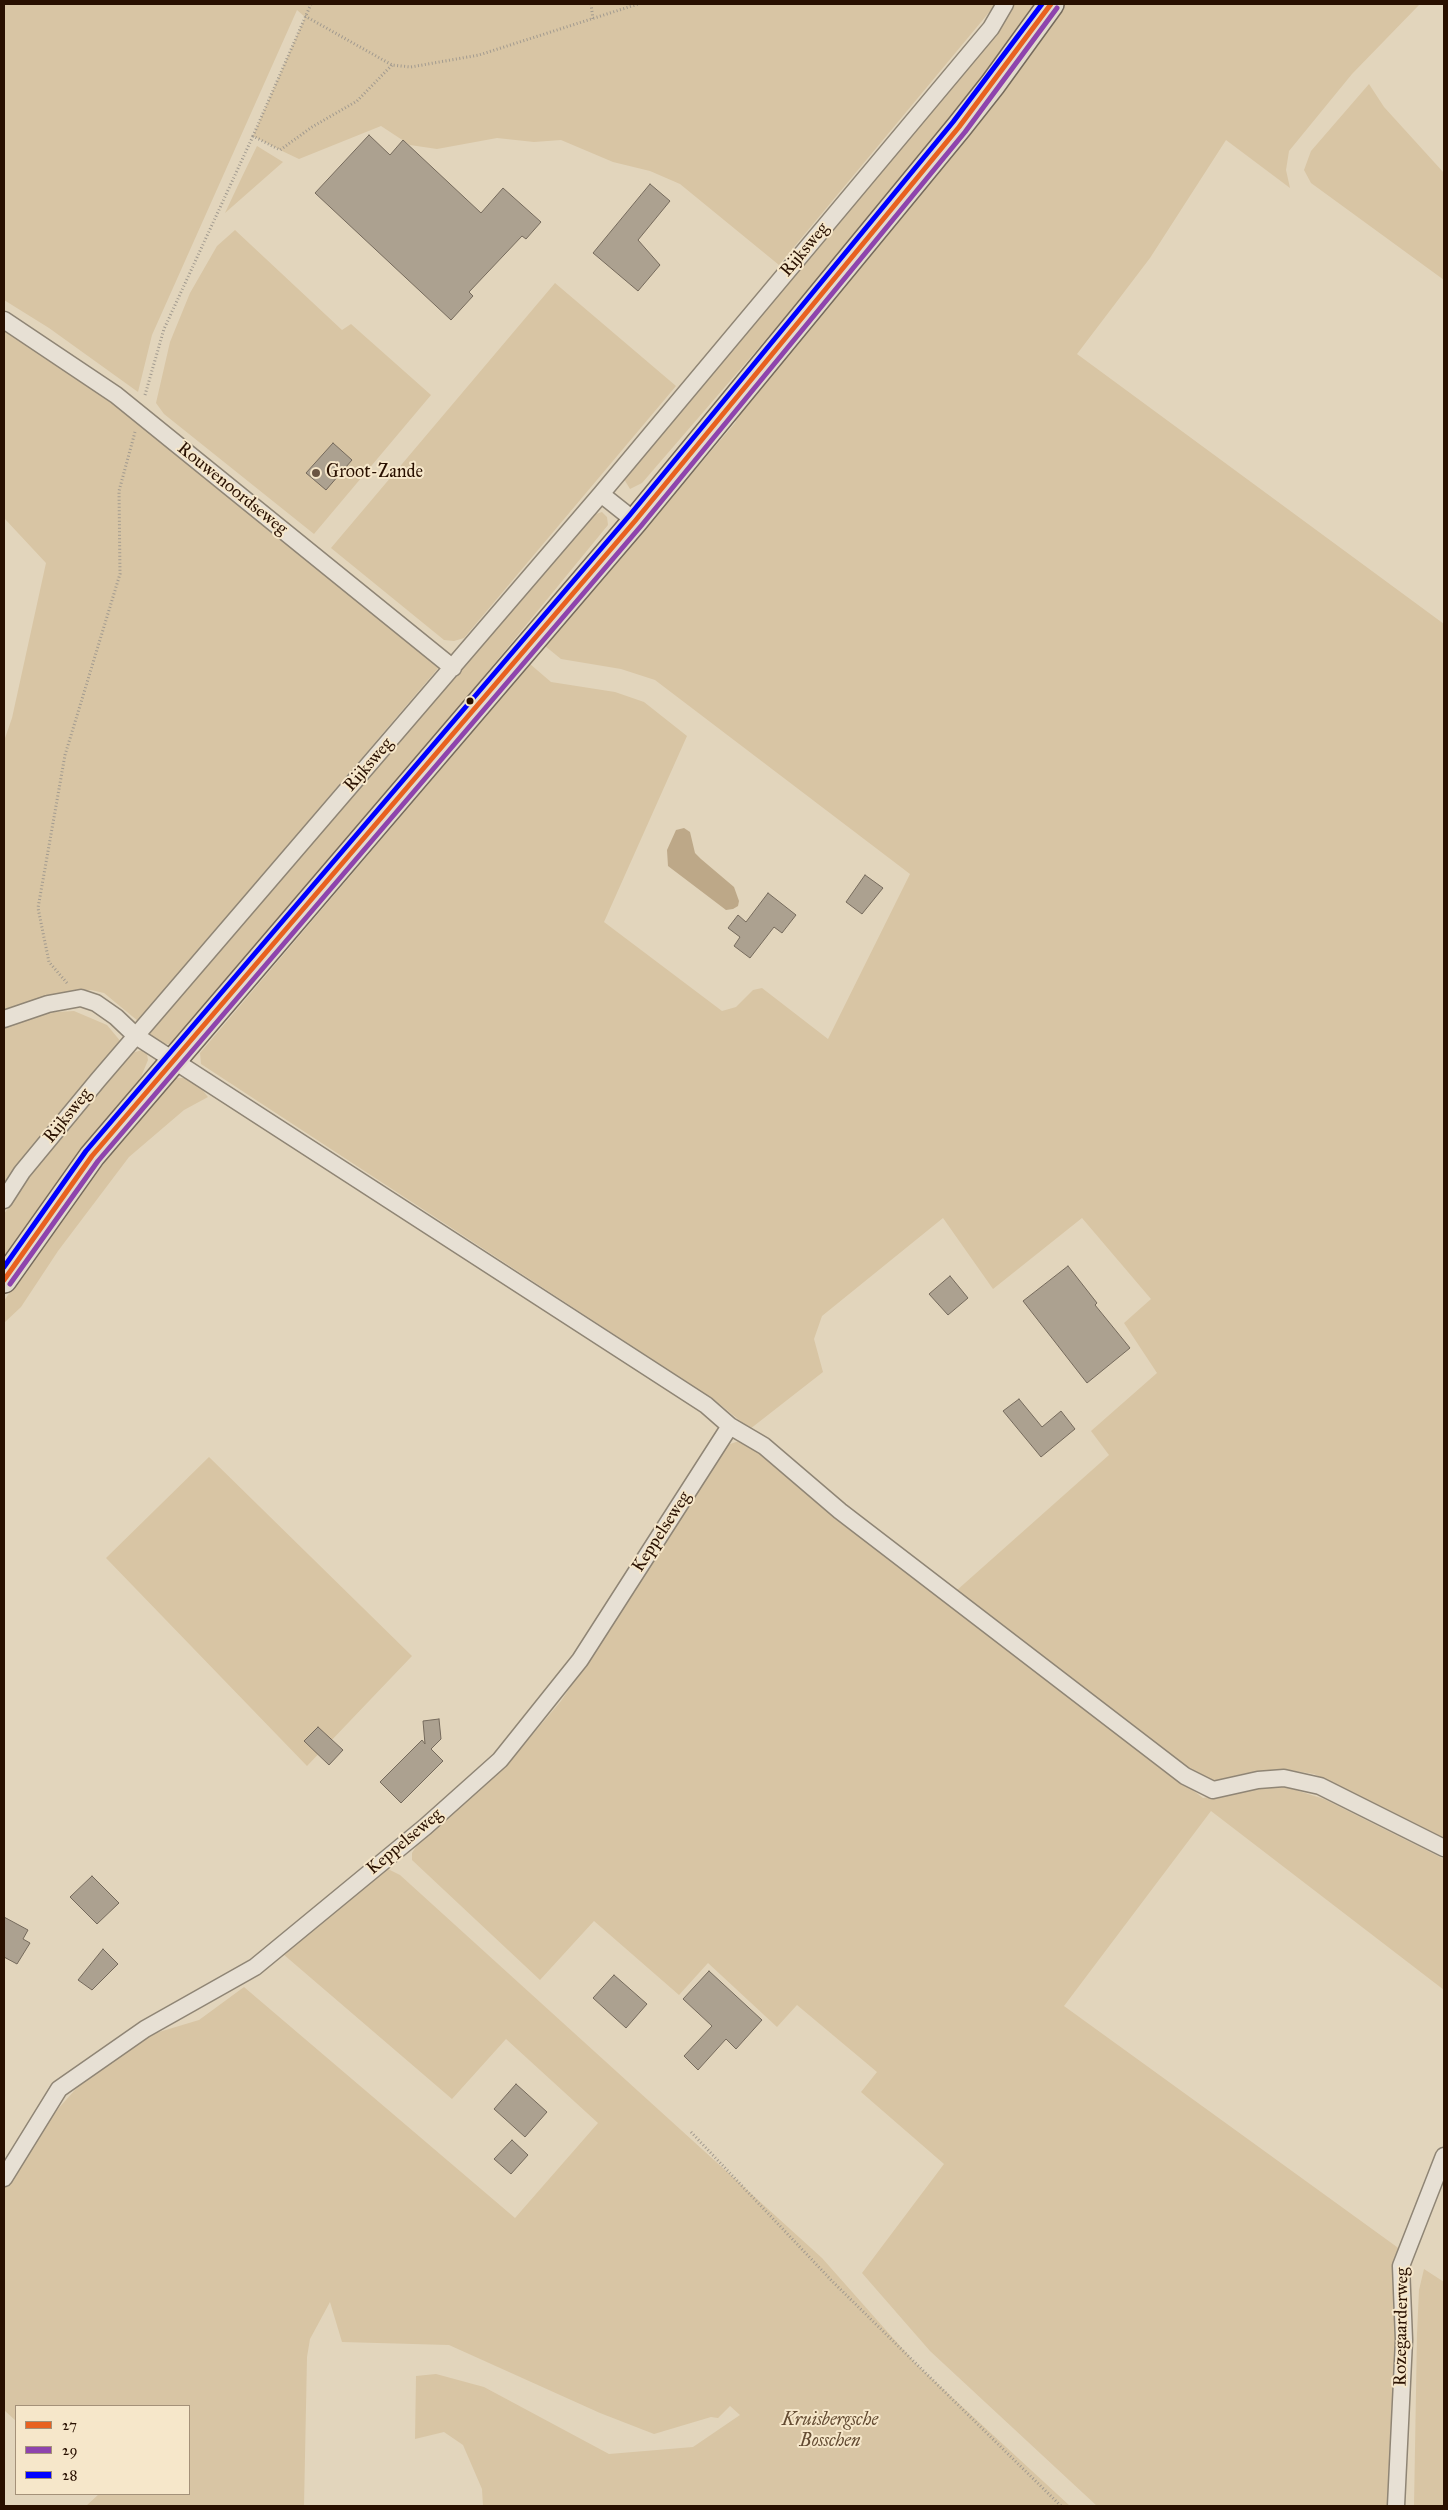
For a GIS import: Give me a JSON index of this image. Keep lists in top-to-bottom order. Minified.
{"streets":{"street":["Rijksweg","Rouwenoordseweg","Keppelseweg","Rozegaarderweg"]},"crossings":[["Rijksweg","Rouwenoordseweg"]],"parks":["Kruisbergsche Bosschen"],"places":["Groot-Zande"],"lines":["transit line 27","transit line 28","transit line 29"],"legend":["27","29","28"]}
